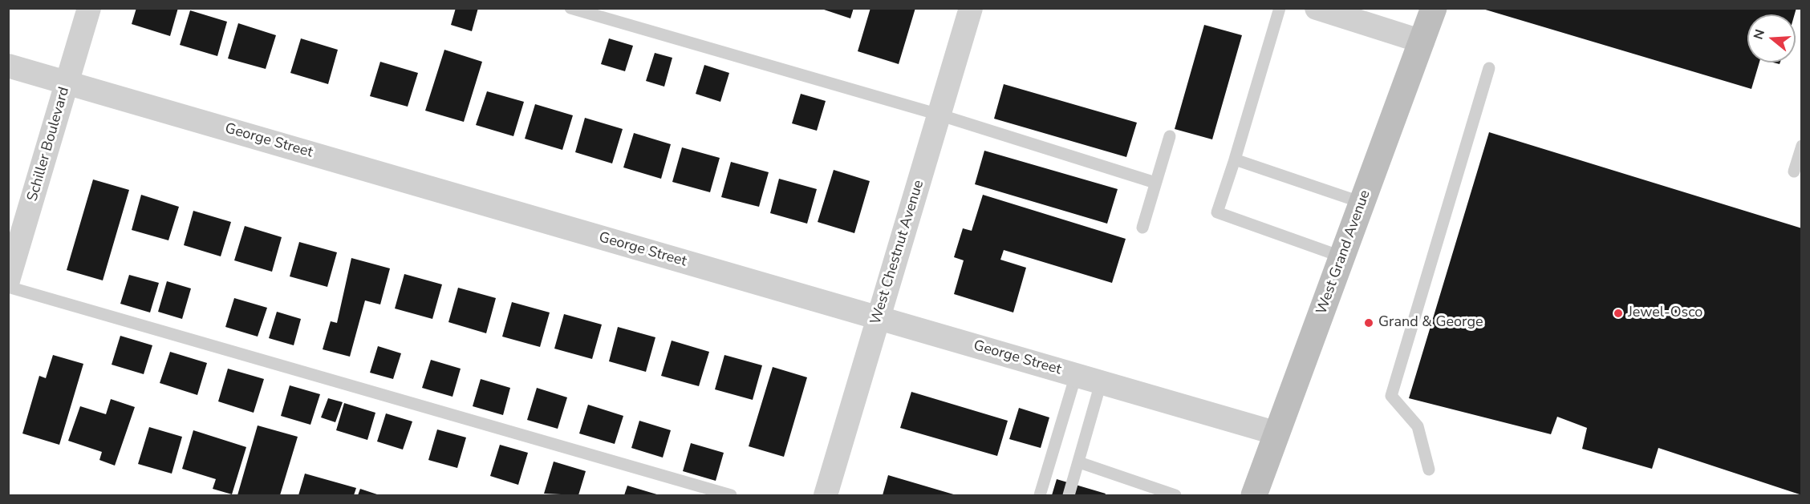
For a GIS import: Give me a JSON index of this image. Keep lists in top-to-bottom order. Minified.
{"streets":{"main road":["West Grand Avenue"],"street":["George Street","Schiller Boulevard","West Chestnut Avenue"]},"crossings":[["George Street","Schiller Boulevard"],["George Street","West Chestnut Avenue"],["George Street","West Grand Avenue"]],"places":["Jewel-Osco","Grand & George"],"north":"left"}
